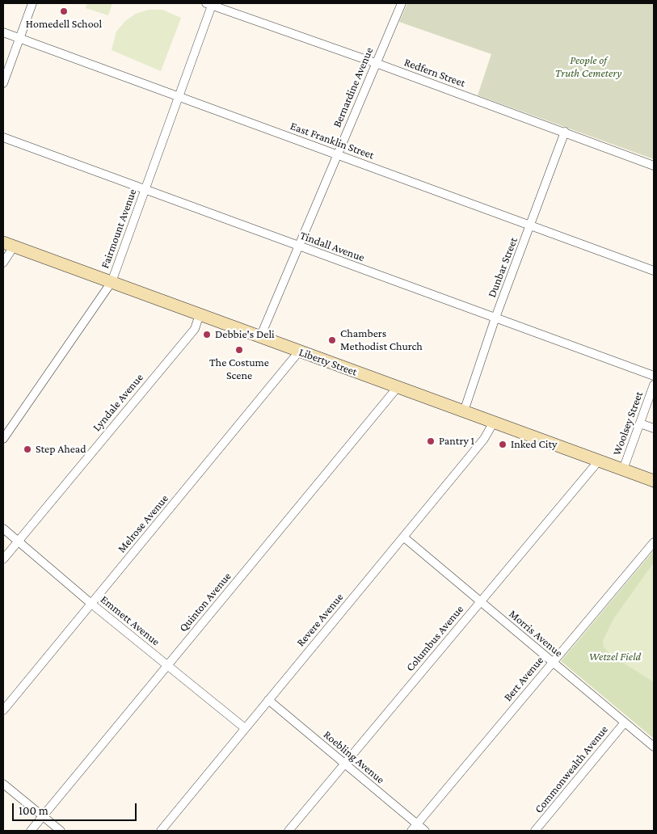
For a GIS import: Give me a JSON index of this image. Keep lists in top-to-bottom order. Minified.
{"streets":{"street":["Redfern Street","Bernardine Avenue","East Franklin Street","Fairmount Avenue","Tindall Avenue","Dunbar Street","Liberty Street","Lyndale Avenue","Woolsey Street","Melrose Avenue","Quinton Avenue","Revere Avenue","Emmett Avenue","Morris Avenue","Columbus Avenue","Bert Avenue","Roebling Avenue","Commonwealth Avenue"]},"crossings":[["Redfern Street","Bernardine Avenue"],["Redfern Street","Fairmount Avenue"],["Redfern Street","Dunbar Street"],["Bernardine Avenue","East Franklin Street"],["Bernardine Avenue","Tindall Avenue"],["Bernardine Avenue","Liberty Street"],["East Franklin Street","Fairmount Avenue"],["East Franklin Street","Dunbar Street"],["Fairmount Avenue","Tindall Avenue"],["Fairmount Avenue","Liberty Street"],["Tindall Avenue","Dunbar Street"],["Dunbar Street","Liberty Street"],["Liberty Street","Lyndale Avenue"],["Liberty Street","Woolsey Street"],["Liberty Street","Melrose Avenue"],["Liberty Street","Quinton Avenue"],["Liberty Street","Revere Avenue"],["Liberty Street","Columbus Avenue"],["Lyndale Avenue","Emmett Avenue"],["Melrose Avenue","Emmett Avenue"],["Quinton Avenue","Emmett Avenue"],["Revere Avenue","Emmett Avenue"],["Revere Avenue","Morris Avenue"],["Revere Avenue","Roebling Avenue"],["Morris Avenue","Columbus Avenue"],["Morris Avenue","Bert Avenue"],["Morris Avenue","Commonwealth Avenue"],["Columbus Avenue","Roebling Avenue"],["Bert Avenue","Roebling Avenue"]],"parks":["People of Truth Cemetery","Wetzel Field"],"places":["Homedell School","Debbie's Deli","Chambers Methodist Church","The Costume Scene","Pantry 1","Inked City","Step Ahead"],"scale_bar":"100 m"}
